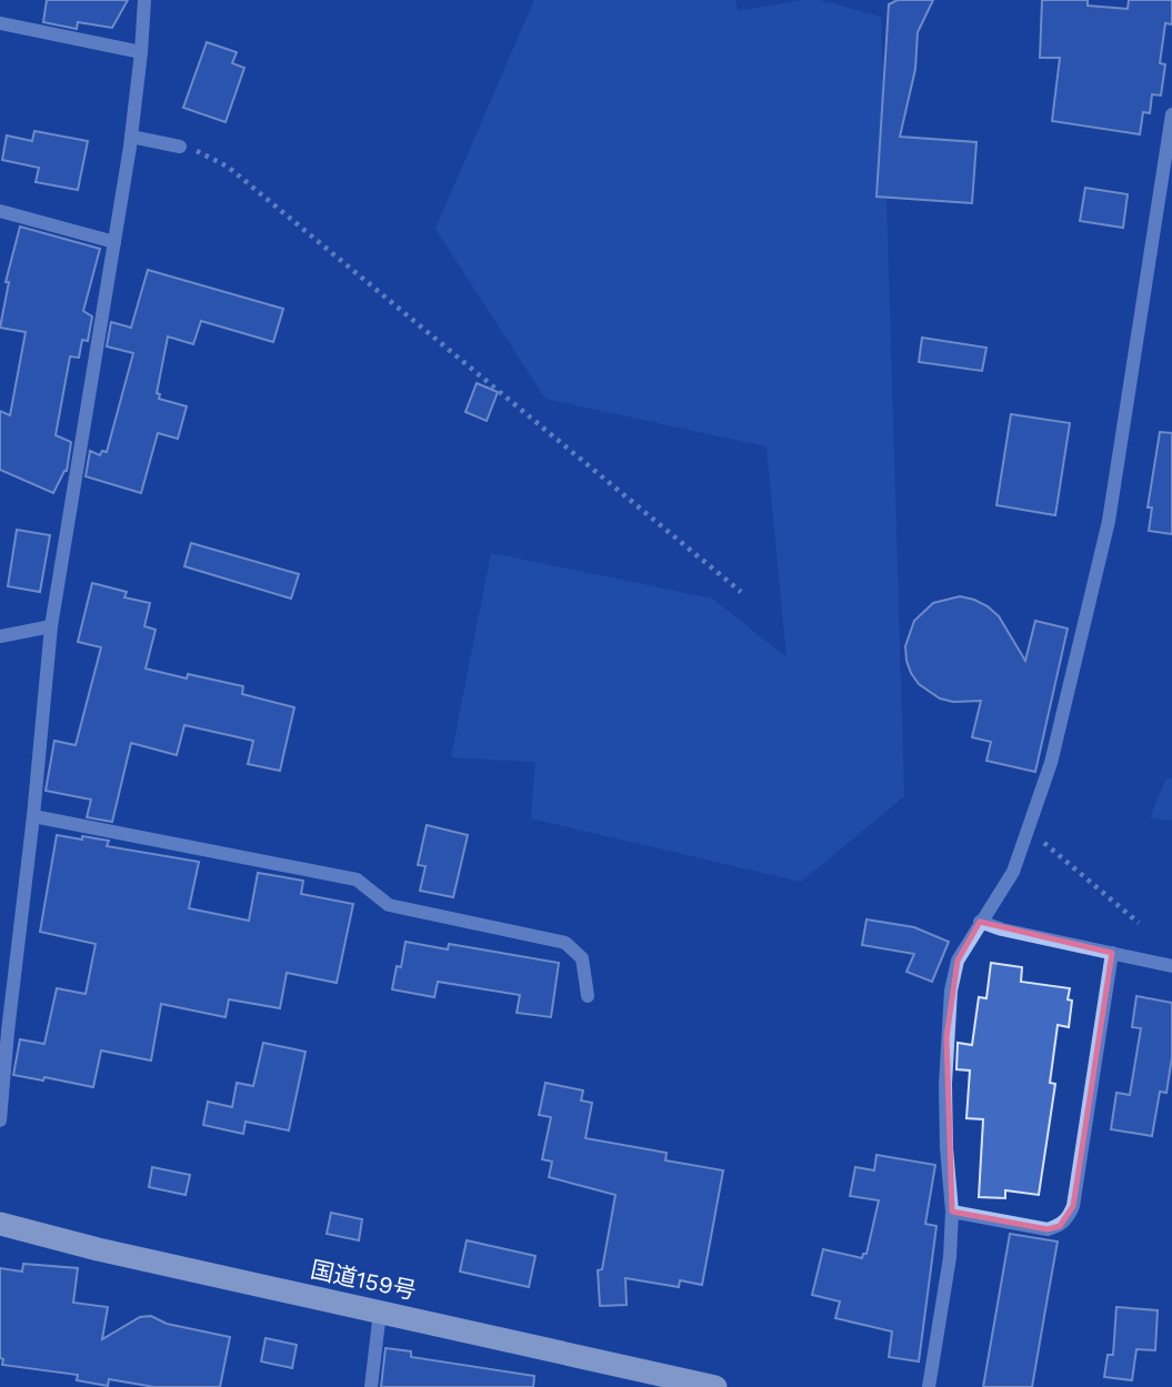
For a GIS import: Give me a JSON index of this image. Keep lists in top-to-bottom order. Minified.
{"streets":{"highway":["国道159号"]}}
